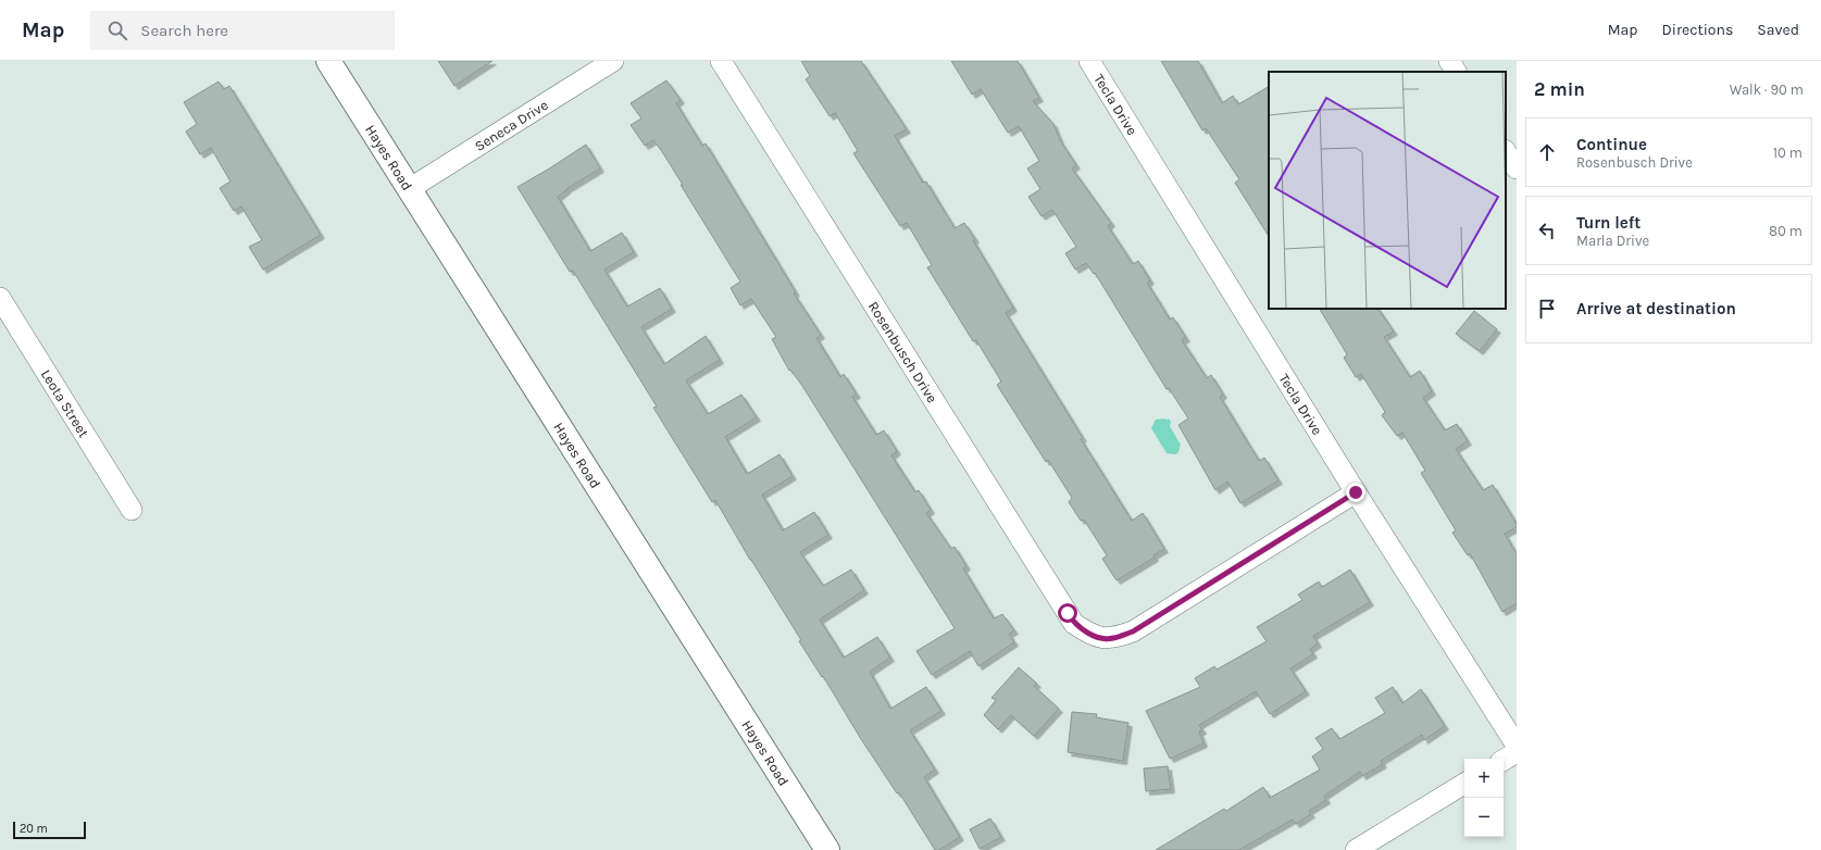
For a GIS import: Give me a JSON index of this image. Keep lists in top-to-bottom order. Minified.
{"streets":{"street":["Tecla Drive","Seneca Drive","Hayes Road","Rosenbusch Drive","Leota Street"]},"crossings":[["Tecla Drive","Rosenbusch Drive"],["Seneca Drive","Hayes Road"]],"scale_bar":"20 m","page":{"header":"Map","search":"Search here","nav":["Map","Directions","Saved"],"heading":["2 min","Walk · 90 m"],"list":[["Continue","Rosenbusch Drive","10 m"],["Turn left","Marla Drive","80 m"],"Arrive at destination"],"map_buttons":["+","−"],"scale":"20 m"}}
